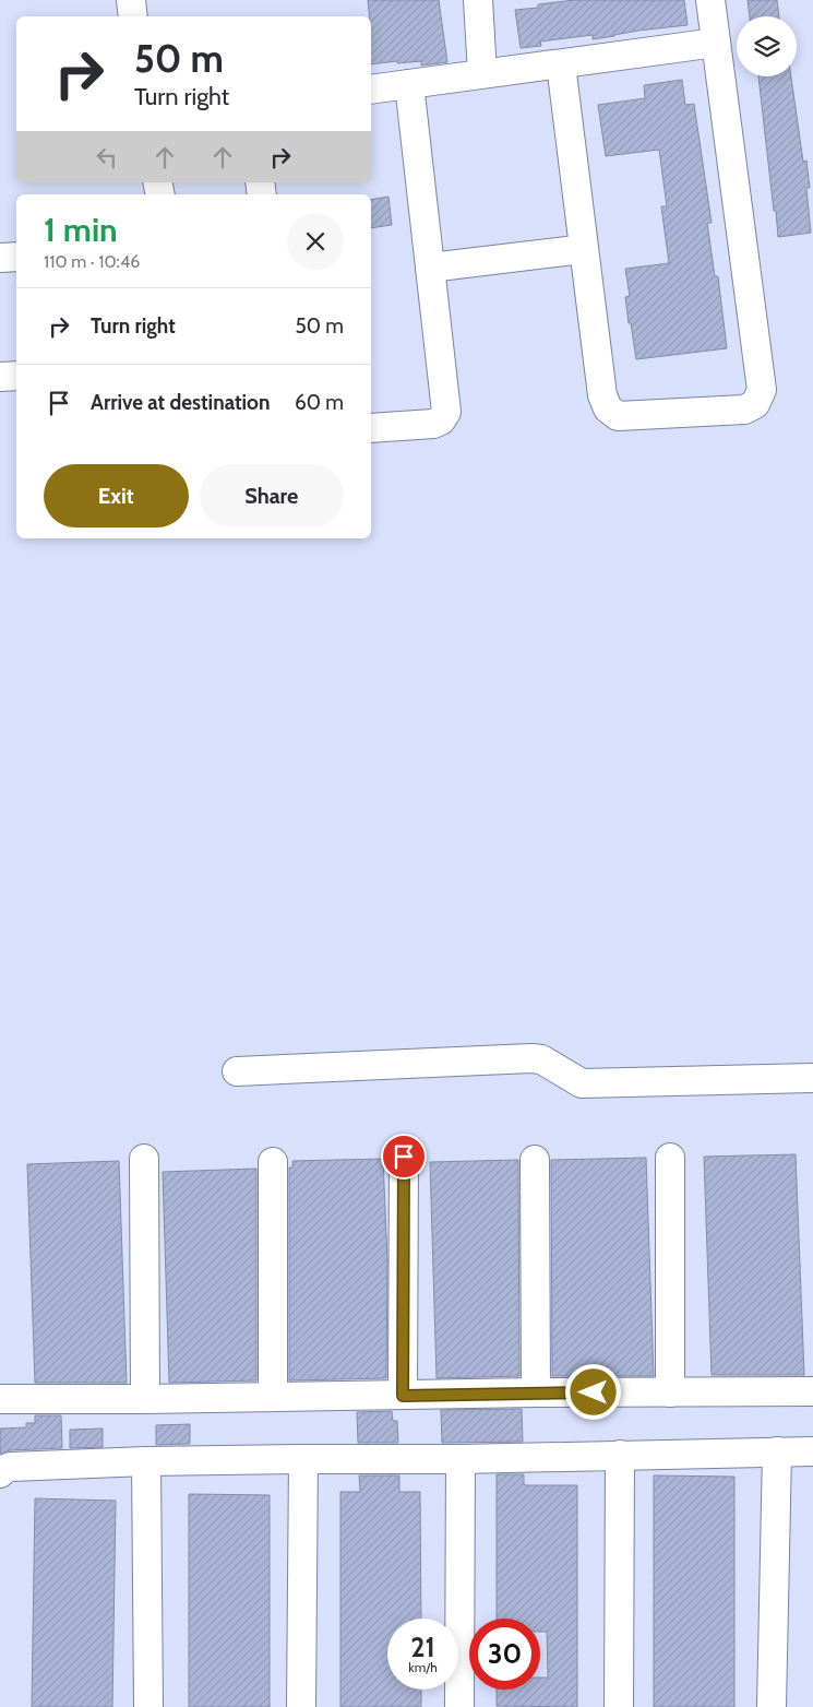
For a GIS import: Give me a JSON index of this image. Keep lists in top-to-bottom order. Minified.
{"page":{"turn":["50 m","Turn right"],"heading":["1 min","110 m · 10:46"],"list":[{"name":"Turn right","value":"50 m"},{"name":"Arrive at destination","value":"60 m"}],"buttons":["Exit","Share"],"speed":"21 km/h","limit":"30"}}
